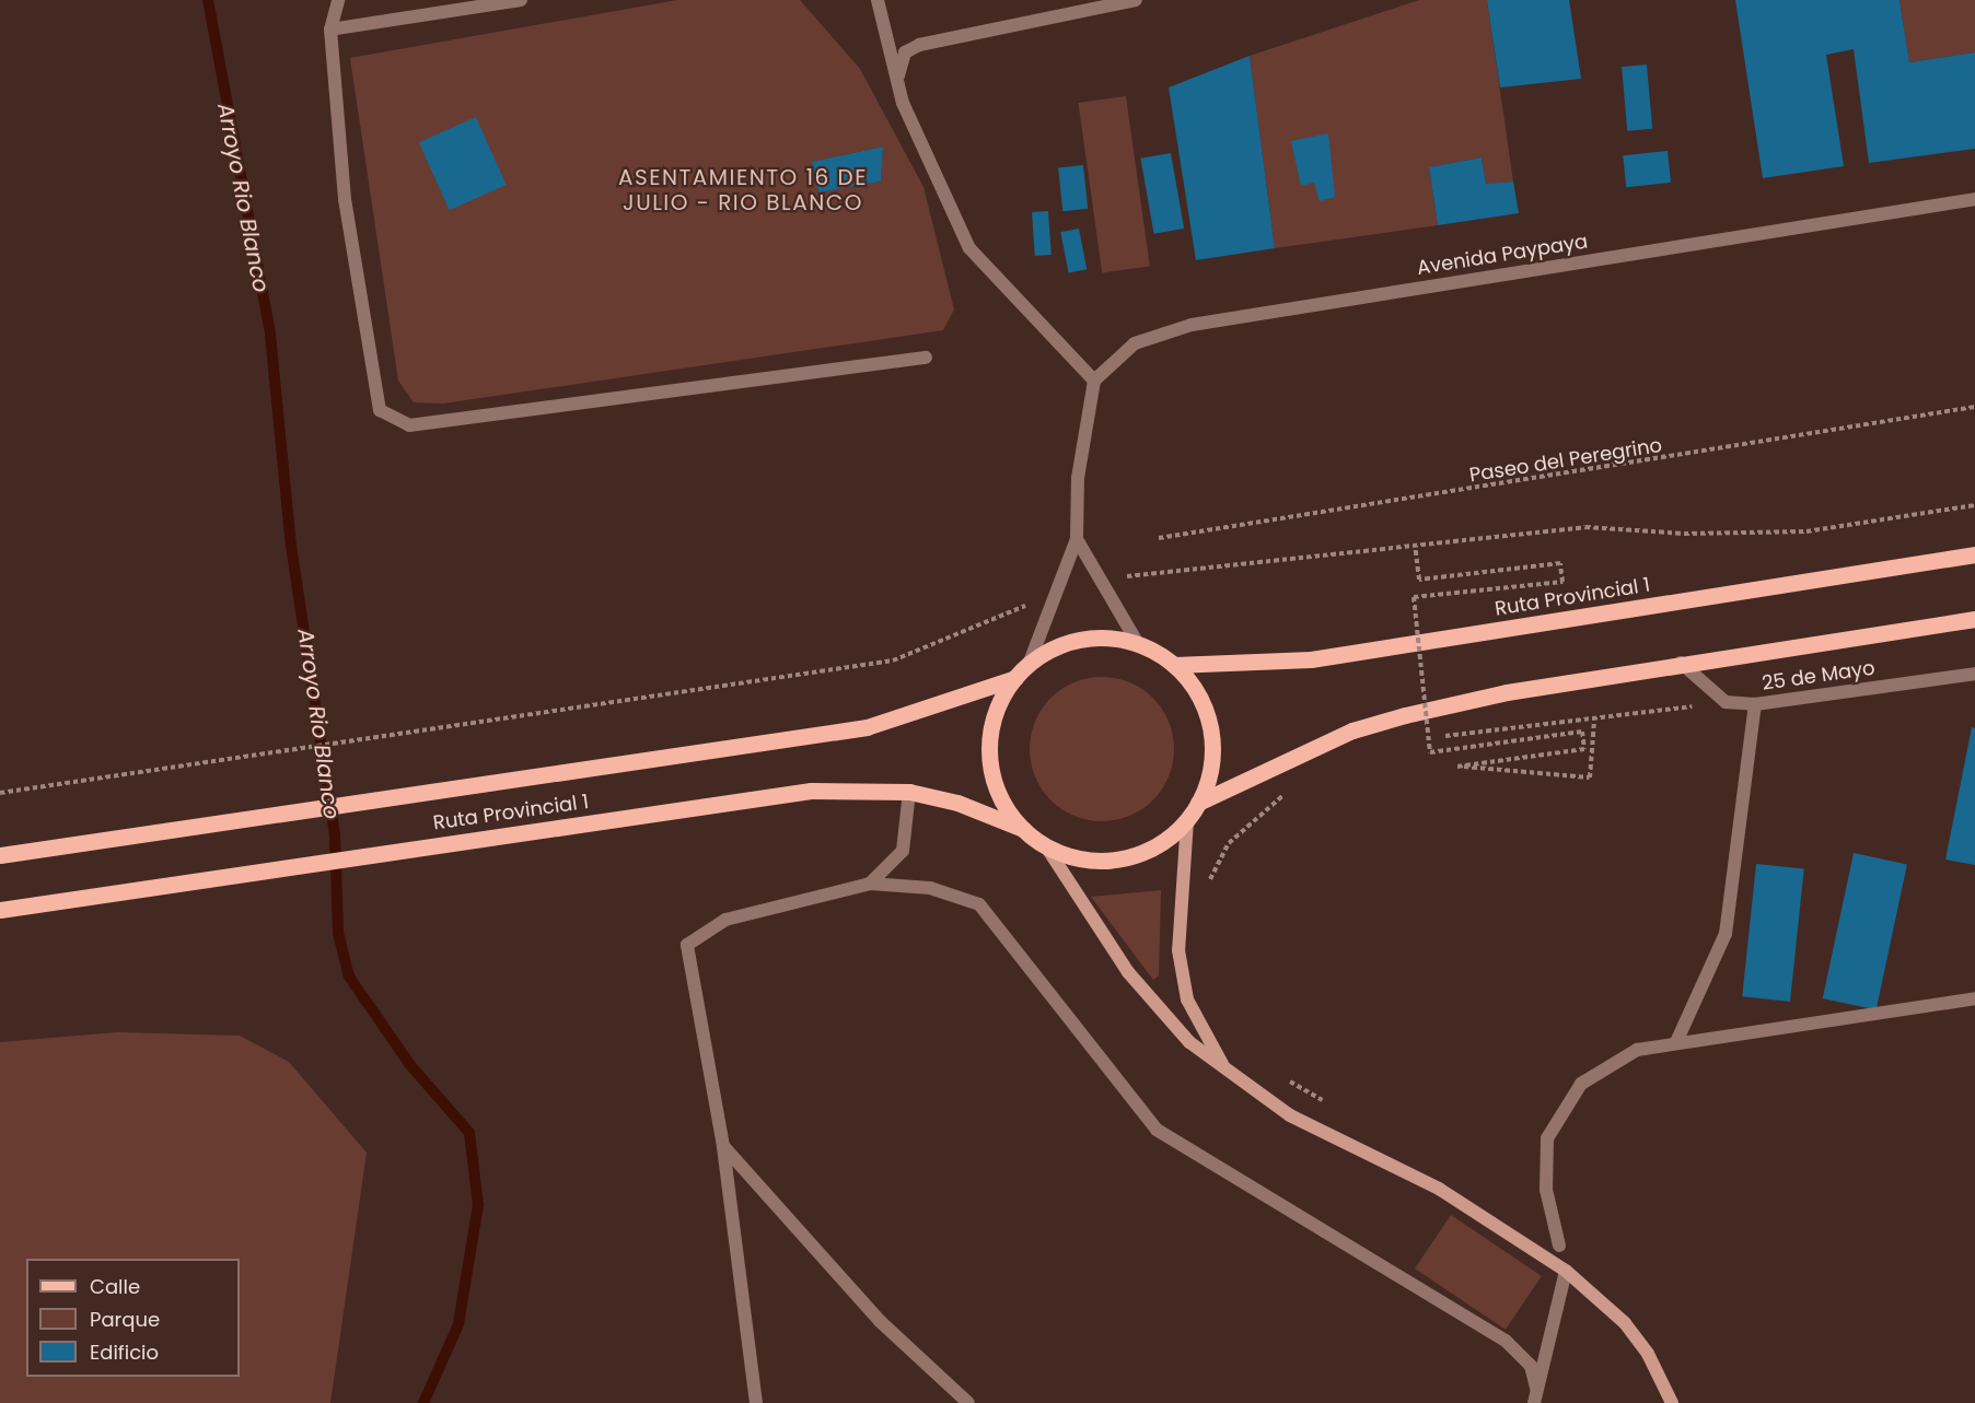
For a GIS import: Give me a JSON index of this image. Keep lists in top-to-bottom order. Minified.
{"streets":{"main road":["Ruta Provincial 1"],"street":["Avenida Paypaya","25 de Mayo"],"path":["Paseo del Peregrino"]},"districts":["ASENTAMIENTO 16 DE JULIO - RIO BLANCO"],"water":["Arroyo Rio Blanco"],"legend":["Calle","Parque","Edificio"]}
